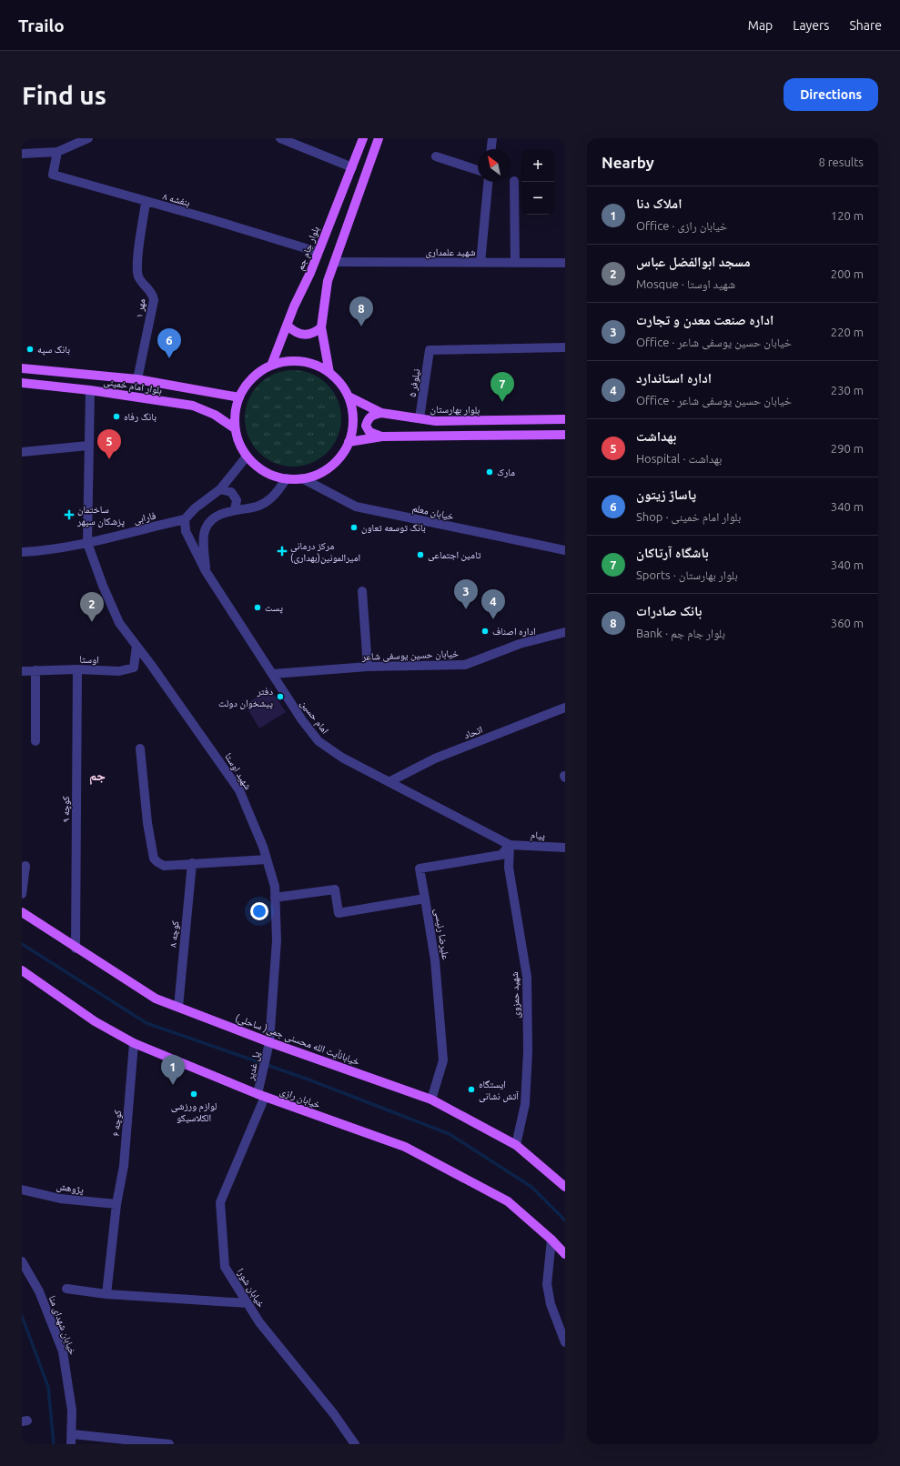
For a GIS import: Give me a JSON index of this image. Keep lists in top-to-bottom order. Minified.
{"streets":{"main road":["بلوار جام جم","بلوار امام خمینی","بلوار بهارستان","خیابانآیت الله محسنی جمی( ساحلی)","خیابان رازی"],"street":["بنفشه ۸","شهید علمداری","مهر ۱","نیلوفر ۵","خیابان معلم","فارابی","خیابان حسین یوسفی شاعر","اوستا","امام حسین","اتحاد","شهید اوستا","کوچه ۹","پیام","کوچه ۸","علیرضا رئیسی","شهید حمزوی","پل غدیر","کوچه ۶","پژوهش","خیابان شورا","خیابان شهدای منا"]},"crossings":[["بنفشه ۸","بلوار جام جم"],["بنفشه ۸","مهر ۱"],["بلوار جام جم","بلوار امام خمینی"],["بلوار جام جم","بلوار بهارستان"],["بلوار جام جم","خیابان معلم"],["مهر ۱","بلوار امام خمینی"],["نیلوفر ۵","بلوار بهارستان"],["بلوار امام خمینی","بلوار بهارستان"],["بلوار امام خمینی","خیابان معلم"],["بلوار امام خمینی","شهید اوستا"],["بلوار بهارستان","خیابان معلم"],["فارابی","امام حسین"],["فارابی","شهید اوستا"],["خیابان حسین یوسفی شاعر","امام حسین"],["اوستا","شهید اوستا"],["اوستا","کوچه ۹"],["امام حسین","اتحاد"],["امام حسین","پیام"],["امام حسین","شهید حمزوی"],["شهید اوستا","علیرضا رئیسی"],["شهید اوستا","خیابانآیت الله محسنی جمی( ساحلی)"],["شهید اوستا","پل غدیر"],["کوچه ۹","خیابانآیت الله محسنی جمی( ساحلی)"],["پیام","شهید حمزوی"],["کوچه ۸","خیابانآیت الله محسنی جمی( ساحلی)"],["علیرضا رئیسی","خیابانآیت الله محسنی جمی( ساحلی)"],["شهید حمزوی","خیابانآیت الله محسنی جمی( ساحلی)"],["خیابانآیت الله محسنی جمی( ساحلی)","پل غدیر"],["پل غدیر","خیابان رازی"],["پل غدیر","خیابان شورا"],["خیابان رازی","کوچه ۶"],["خیابان رازی","خیابان شورا"],["کوچه ۶","پژوهش"]],"districts":["جم"],"places":{"other":["بانک سپه","بانک رفاه","مارک","بانک توسعه تعاون","تامین اجتماعی","پست","اداره اصناف","دفتر پیشخوان دولت","ایستگاه آتش نشانی","لوازم ورزشی الکلاسیکو"],"health":["ساختمان پزشکان سپهر","مرکز درمانی امیرالمونین(بهداری)"]},"north":"top left","page":{"header":"Trailo","nav":["Map","Layers","Share"],"buttons":"Directions","title":"Find us","heading":["Nearby","8 results"],"map_buttons":["+","−"],"list":[{"mark":"1","name":"املاک دنا","note":"Office · خیابان رازی","value":"120 m"},{"mark":"2","name":"مسجد ابوالفضل عباس","note":"Mosque · شهید اوستا","value":"200 m"},{"mark":"3","name":"اداره صنعت معدن و تجارت","note":"Office · خیابان حسین یوسفی شاعر","value":"220 m"},{"mark":"4","name":"اداره استاندارد","note":"Office · خیابان حسین یوسفی شاعر","value":"230 m"},{"mark":"5","name":"بهداشت","note":"Hospital · بهداشت","value":"290 m"},{"mark":"6","name":"پاساژ زیتون","note":"Shop · بلوار امام خمینی","value":"340 m"},{"mark":"7","name":"باشگاه آرتاکان","note":"Sports · بلوار بهارستان","value":"340 m"},{"mark":"8","name":"بانک صادرات","note":"Bank · بلوار جام جم","value":"360 m"}],"pins":["8","6","7","5","3","4","2","1"]}}
